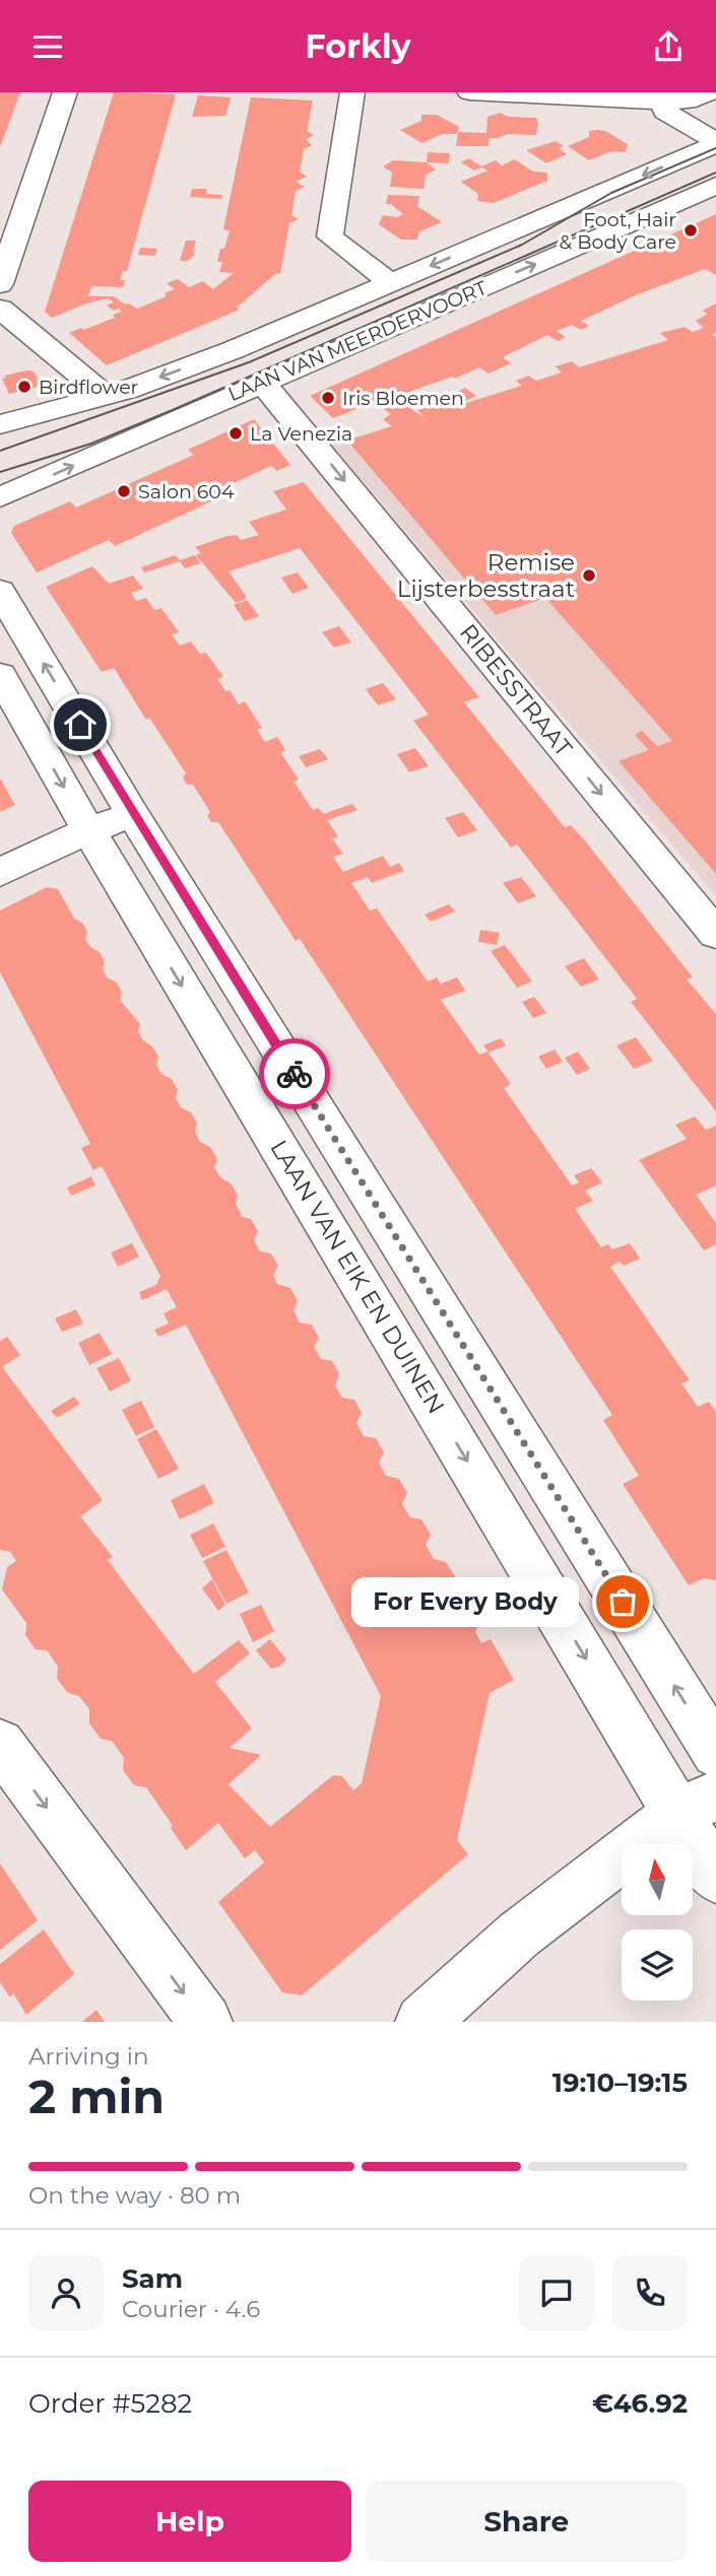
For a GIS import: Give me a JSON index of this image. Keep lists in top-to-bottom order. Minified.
{"streets":{"street":["LAAN VAN MEERDERVOORT","RIBESSTRAAT","LAAN VAN EIK EN DUINEN"]},"crossings":[["LAAN VAN MEERDERVOORT","RIBESSTRAAT"]],"one_way":["RIBESSTRAAT"],"places":["Foot, Hair & Body Care","Birdflower","Iris Bloemen","La Venezia","Salon 604","Remise Lijsterbesstraat","For Every Body"],"north":"top","page":{"header":"Forkly","bubble":"For Every Body","heading":["2 min","Arriving in","19:10–19:15"],"panel":["Sam","Courier · 4.6","Order #5282","€46.92"],"bar":"On the way · 80 m","buttons":["Help","Share"]}}
